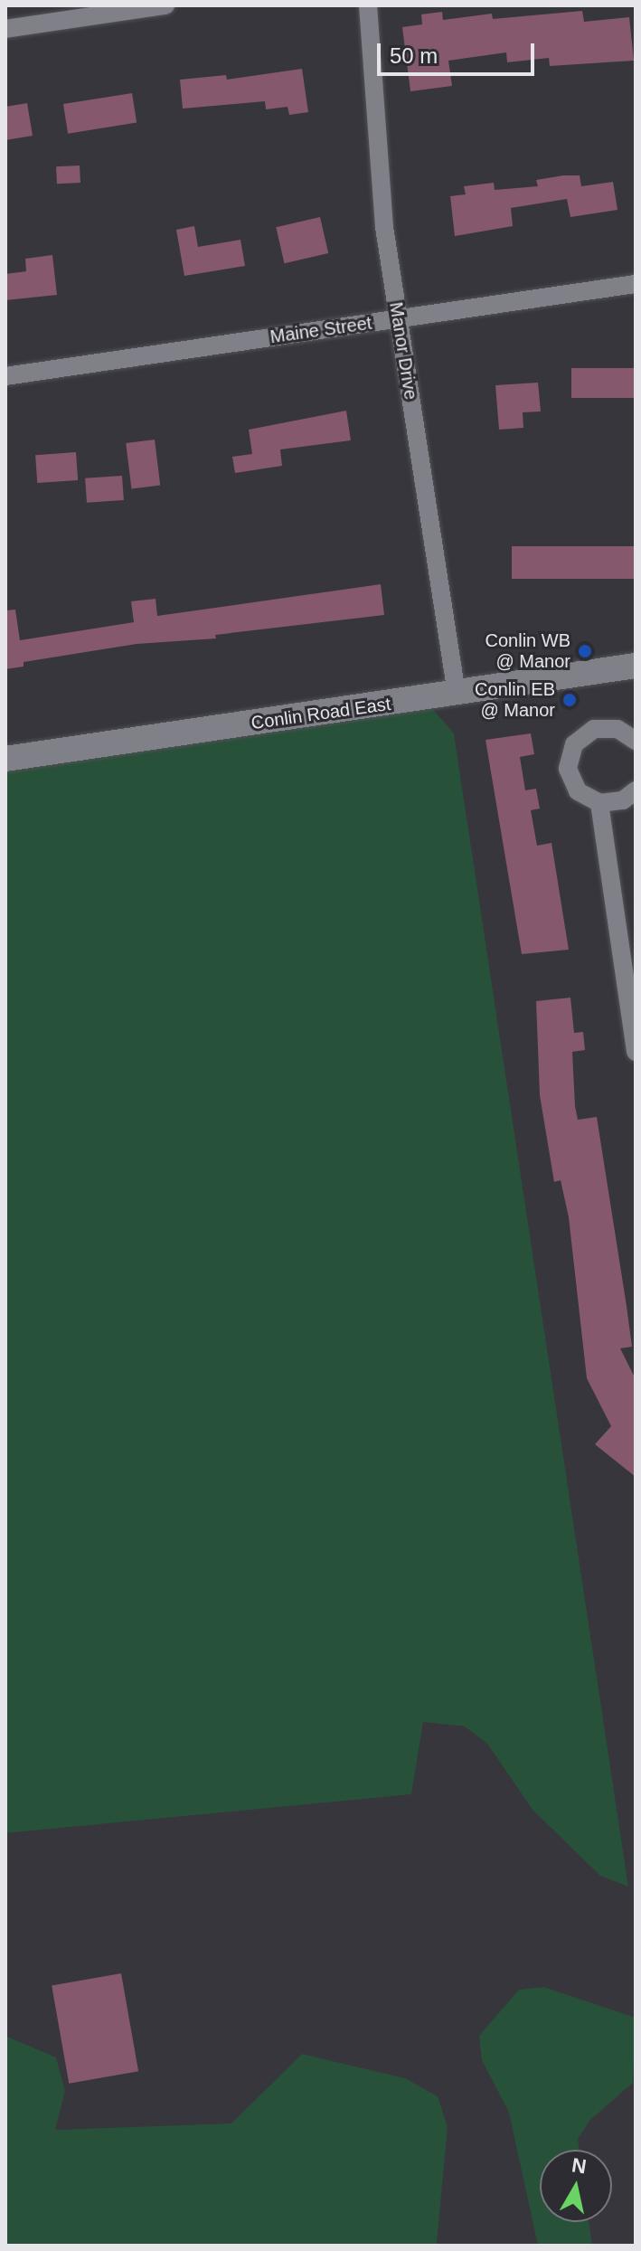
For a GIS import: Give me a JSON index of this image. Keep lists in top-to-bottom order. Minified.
{"streets":{"street":["Maine Street","Manor Drive","Conlin Road East"]},"crossings":[["Maine Street","Manor Drive"],["Manor Drive","Conlin Road East"]],"places":["Conlin WB @ Manor","Conlin EB @ Manor"],"scale_bar":"50 m","north":"top"}
